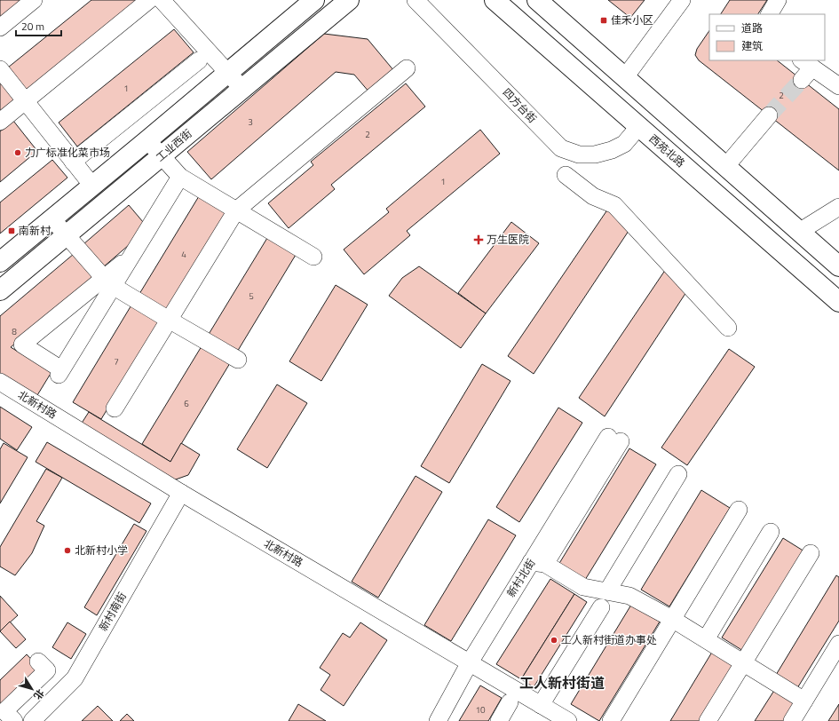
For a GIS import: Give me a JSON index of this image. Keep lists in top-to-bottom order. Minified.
{"streets":{"main road":["工业西街","西苑北路"],"street":["四方台街","北新村路","新村北街","新村南街"]},"crossings":[["四方台街","西苑北路"],["北新村路","新村北街"],["北新村路","新村南街"]],"districts":["工人新村街道"],"places":{"transit":["佳禾小区","南新村"],"other":["力广标准化菜市场","北新村小学","工人新村街道办事处"],"health":["万生医院"]},"house_numbers":["1","2","3","2","1","4","5","8","7","6","10"],"legend":["道路","建筑"],"scale_bar":"20 m","north":"bottom right"}
